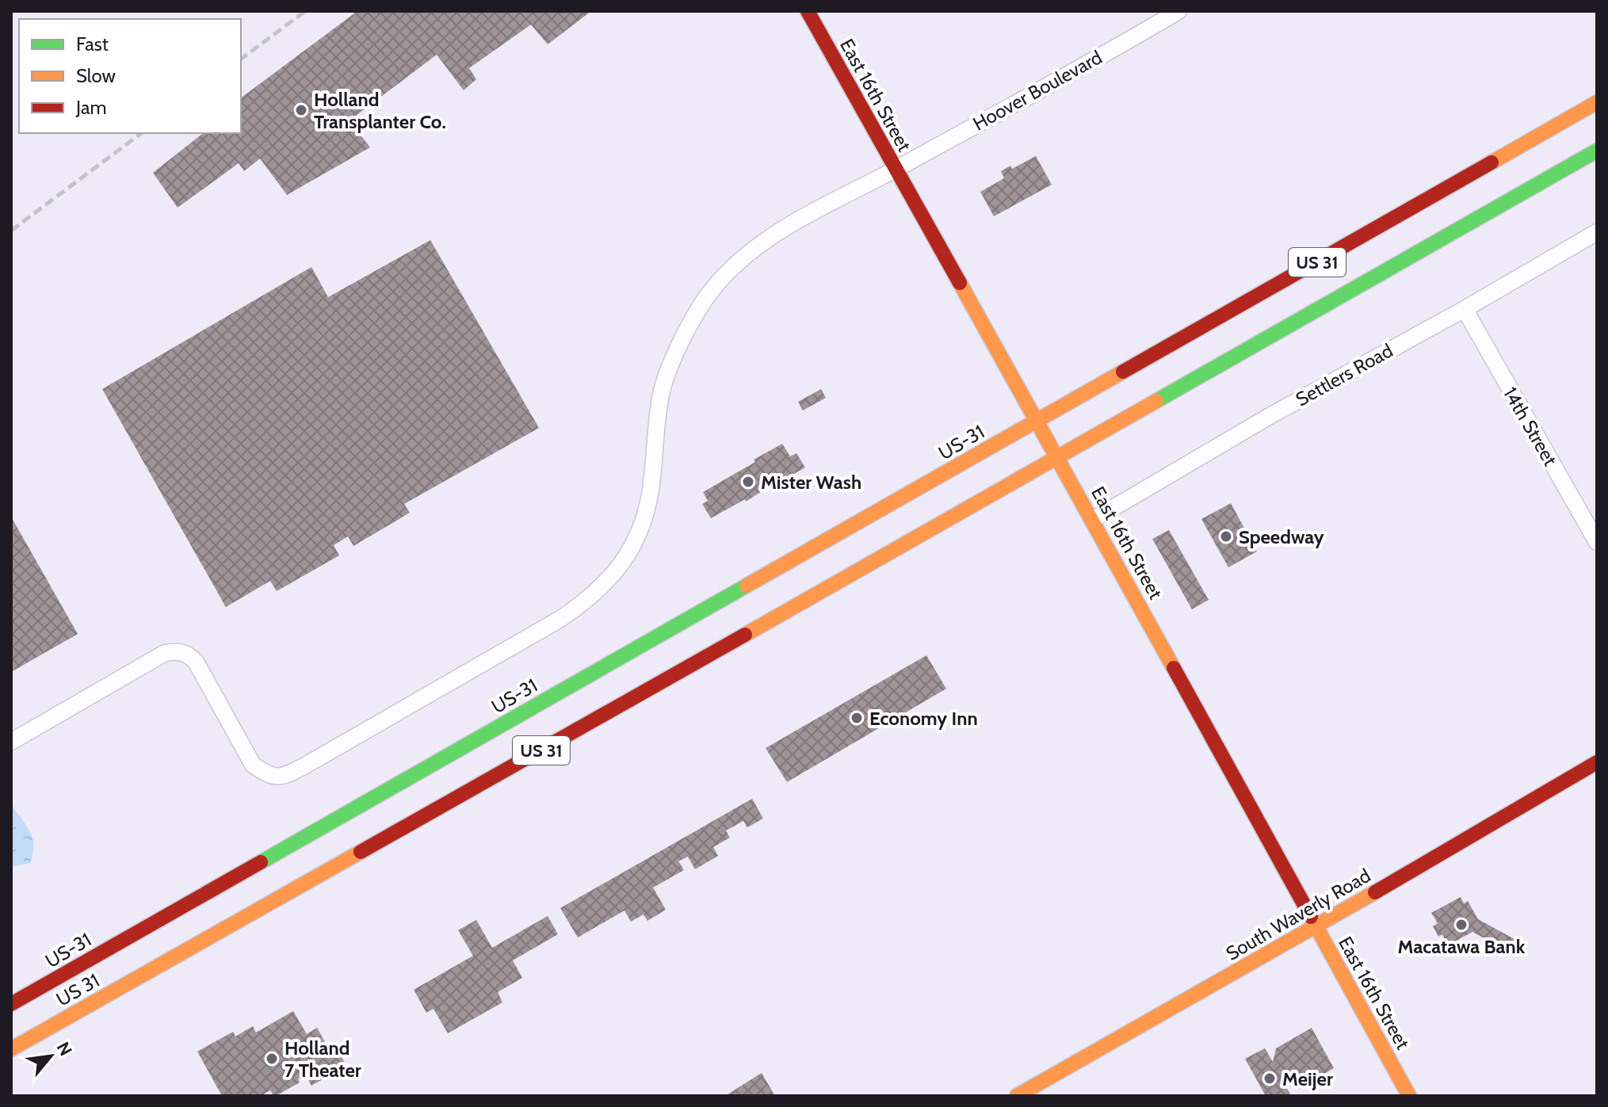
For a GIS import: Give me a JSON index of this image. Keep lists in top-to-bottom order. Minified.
{"streets":{"main road":["East 16th Street","US 31","US-31","South Waverly Road"],"street":["Hoover Boulevard","Settlers Road","14th Street"]},"crossings":[["Hoover Boulevard","East 16th Street"],["East 16th Street","US 31"],["East 16th Street","Settlers Road"],["East 16th Street","US-31"],["East 16th Street","South Waverly Road"],["US 31","US-31"],["Settlers Road","14th Street"]],"places":["Holland Transplanter Co.","Mister Wash","Speedway","Economy Inn","Macatawa Bank","Holland 7 Theater","Meijer"],"legend":["Fast","Slow","Jam"],"north":"top right"}
